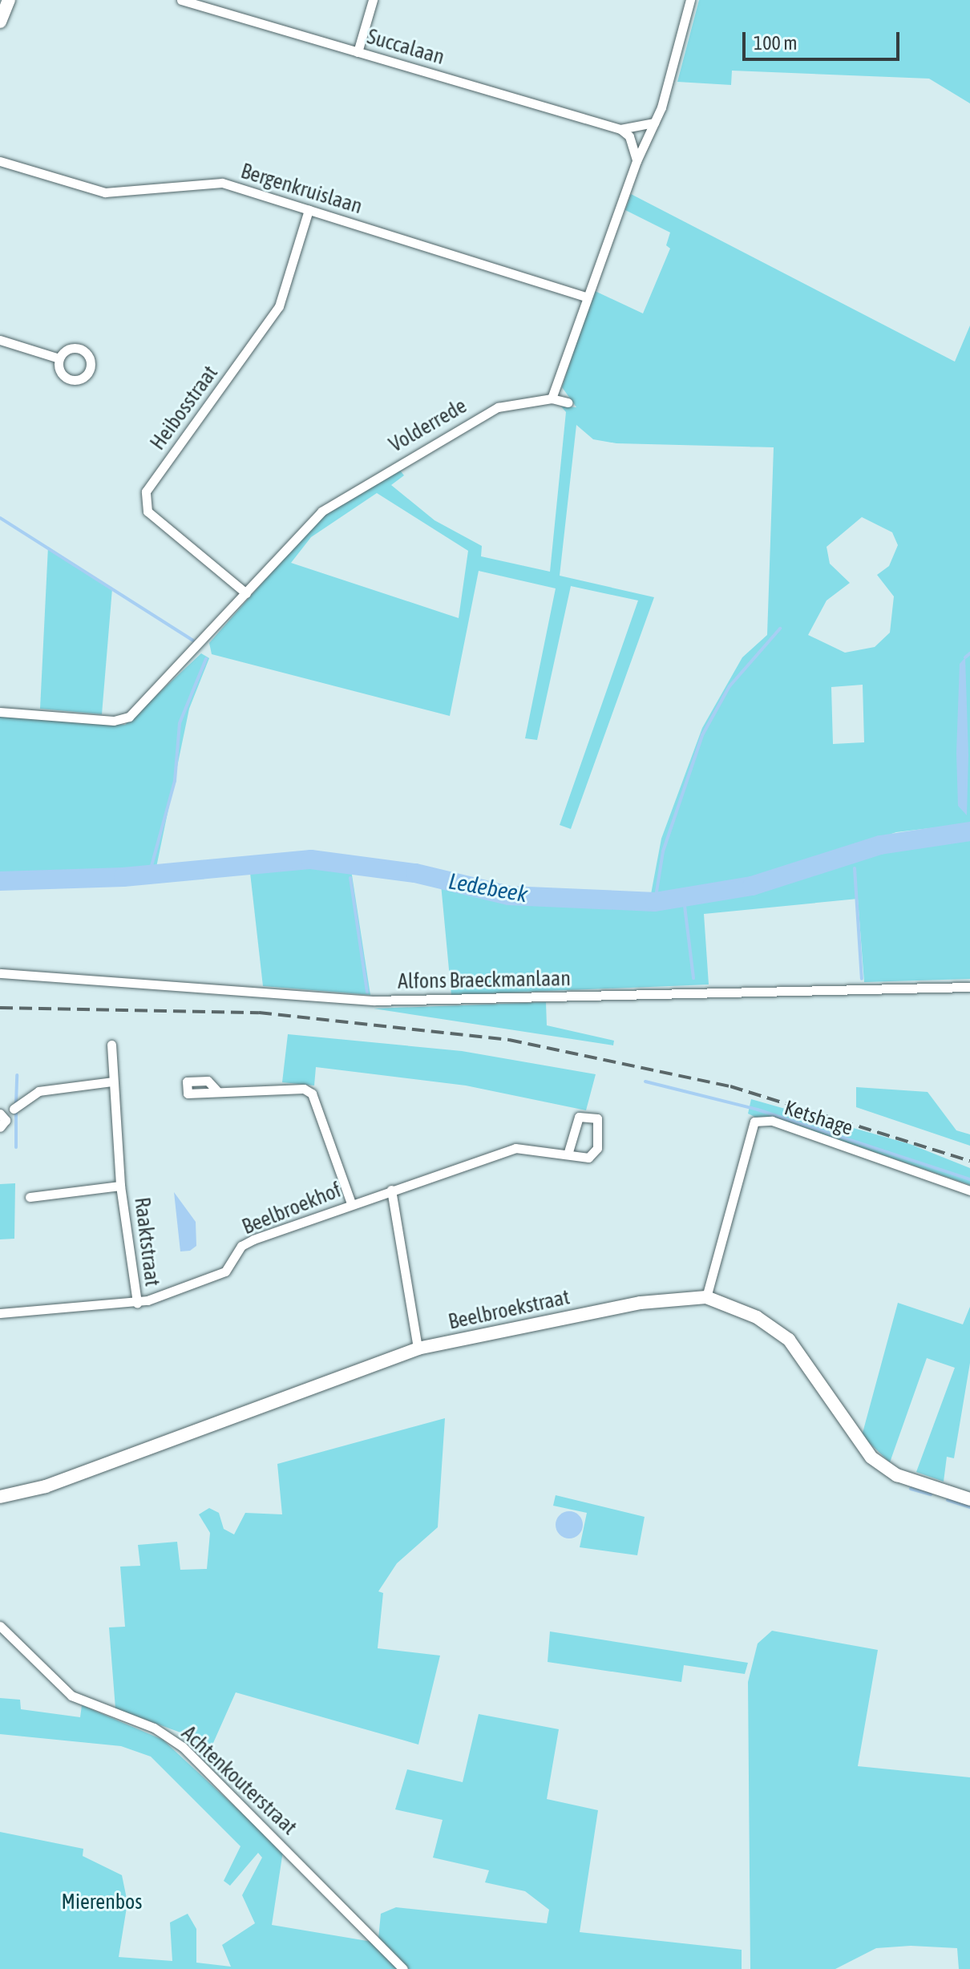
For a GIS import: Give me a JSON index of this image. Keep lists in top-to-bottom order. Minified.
{"streets":{"street":["Succalaan","Bergenkruislaan","Heibosstraat","Volderrede","Alfons Braeckmanlaan","Ketshage","Beelbroekhof","Raaktstraat","Beelbroekstraat","Achtenkouterstraat"]},"crossings":[["Bergenkruislaan","Heibosstraat"],["Heibosstraat","Volderrede"],["Ketshage","Beelbroekstraat"],["Beelbroekhof","Raaktstraat"]],"water":["Ledebeek"],"parks":["Mierenbos"],"scale_bar":"100 m"}
